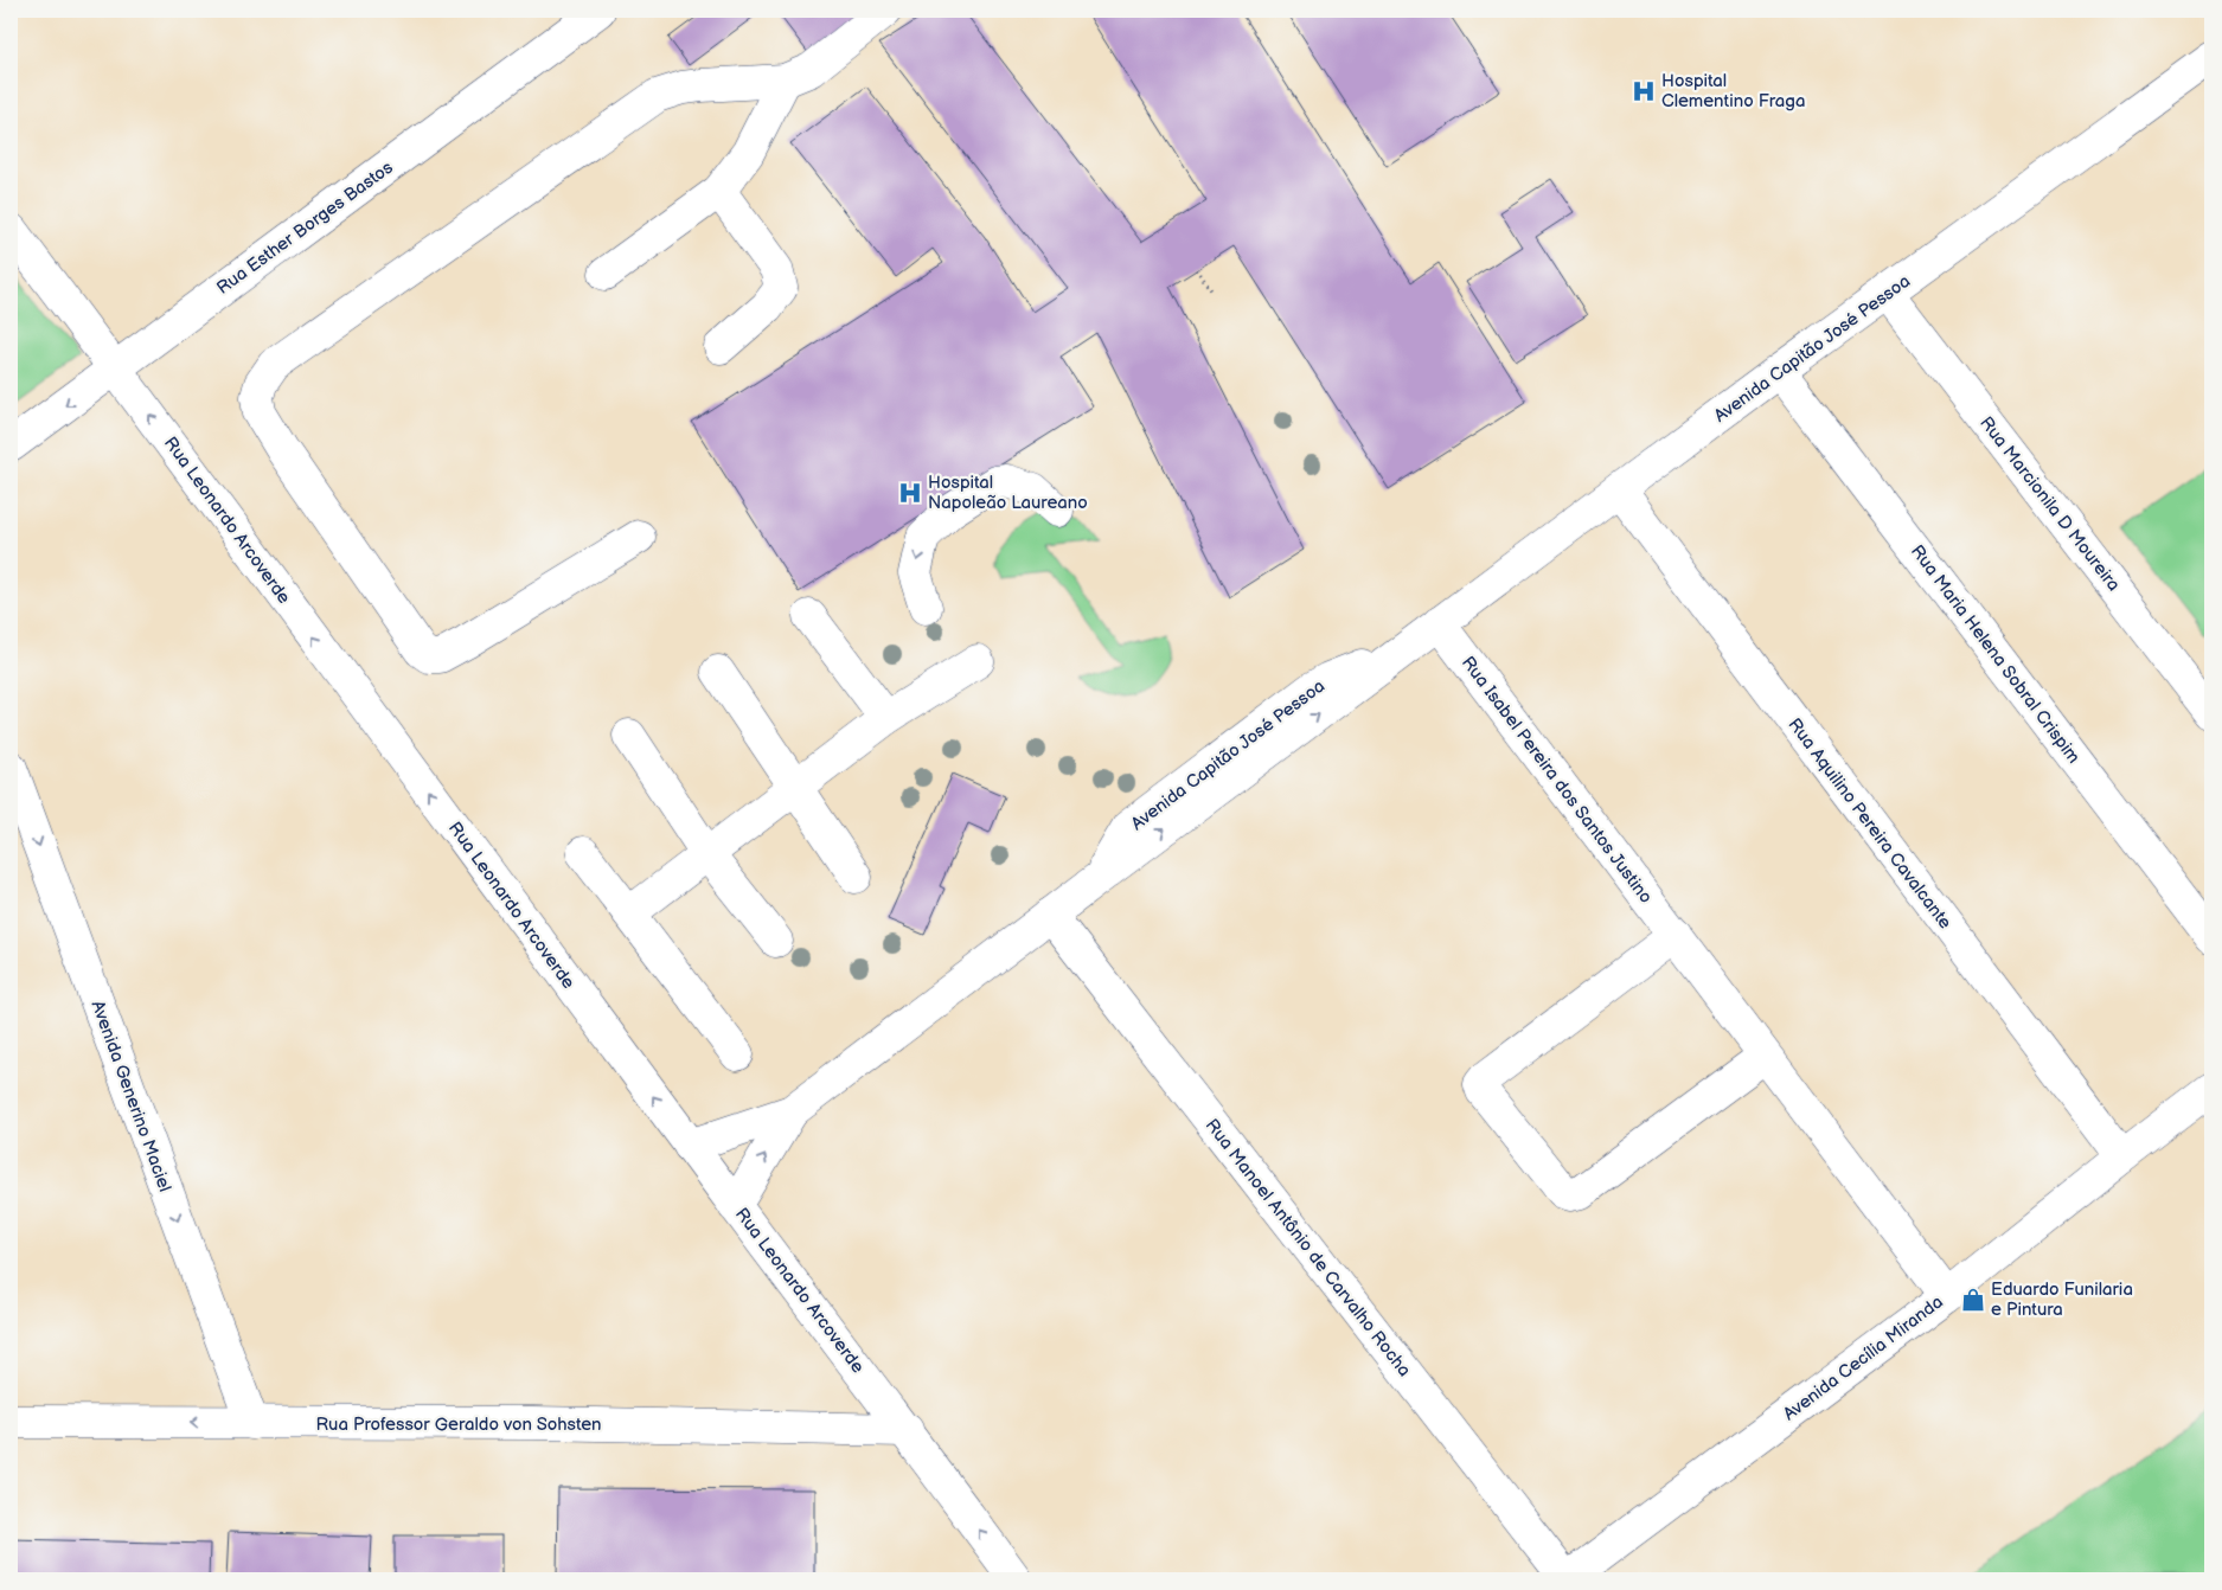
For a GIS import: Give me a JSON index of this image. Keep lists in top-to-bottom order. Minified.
{"streets":{"street":["Rua Esther Borges Bastos","Avenida Capitão José Pessoa","Rua Marcionila D Moureira","Rua Leonardo Arcoverde","Rua Maria Helena Sobral Crispim","Rua Isabel Pereira dos Santos Justino","Rua Aquilino Pereira Cavalcante","Avenida Generino Maciel","Rua Manoel Antônio de Carvalho Rocha","Avenida Cecília Miranda","Rua Professor Geraldo von Sohsten"]},"crossings":[["Rua Esther Borges Bastos","Rua Leonardo Arcoverde"],["Avenida Capitão José Pessoa","Rua Marcionila D Moureira"],["Avenida Capitão José Pessoa","Rua Leonardo Arcoverde"],["Avenida Capitão José Pessoa","Rua Maria Helena Sobral Crispim"],["Avenida Capitão José Pessoa","Rua Isabel Pereira dos Santos Justino"],["Avenida Capitão José Pessoa","Rua Aquilino Pereira Cavalcante"],["Avenida Capitão José Pessoa","Rua Manoel Antônio de Carvalho Rocha"],["Rua Leonardo Arcoverde","Rua Professor Geraldo von Sohsten"],["Rua Isabel Pereira dos Santos Justino","Avenida Cecília Miranda"],["Rua Aquilino Pereira Cavalcante","Avenida Cecília Miranda"],["Avenida Generino Maciel","Rua Professor Geraldo von Sohsten"],["Rua Manoel Antônio de Carvalho Rocha","Avenida Cecília Miranda"]],"one_way":["Avenida Generino Maciel"],"places":{"hospital":["Hospital Clementino Fraga","Hospital Napoleão Laureano"],"shop":["Eduardo Funilaria e Pintura"]}}
